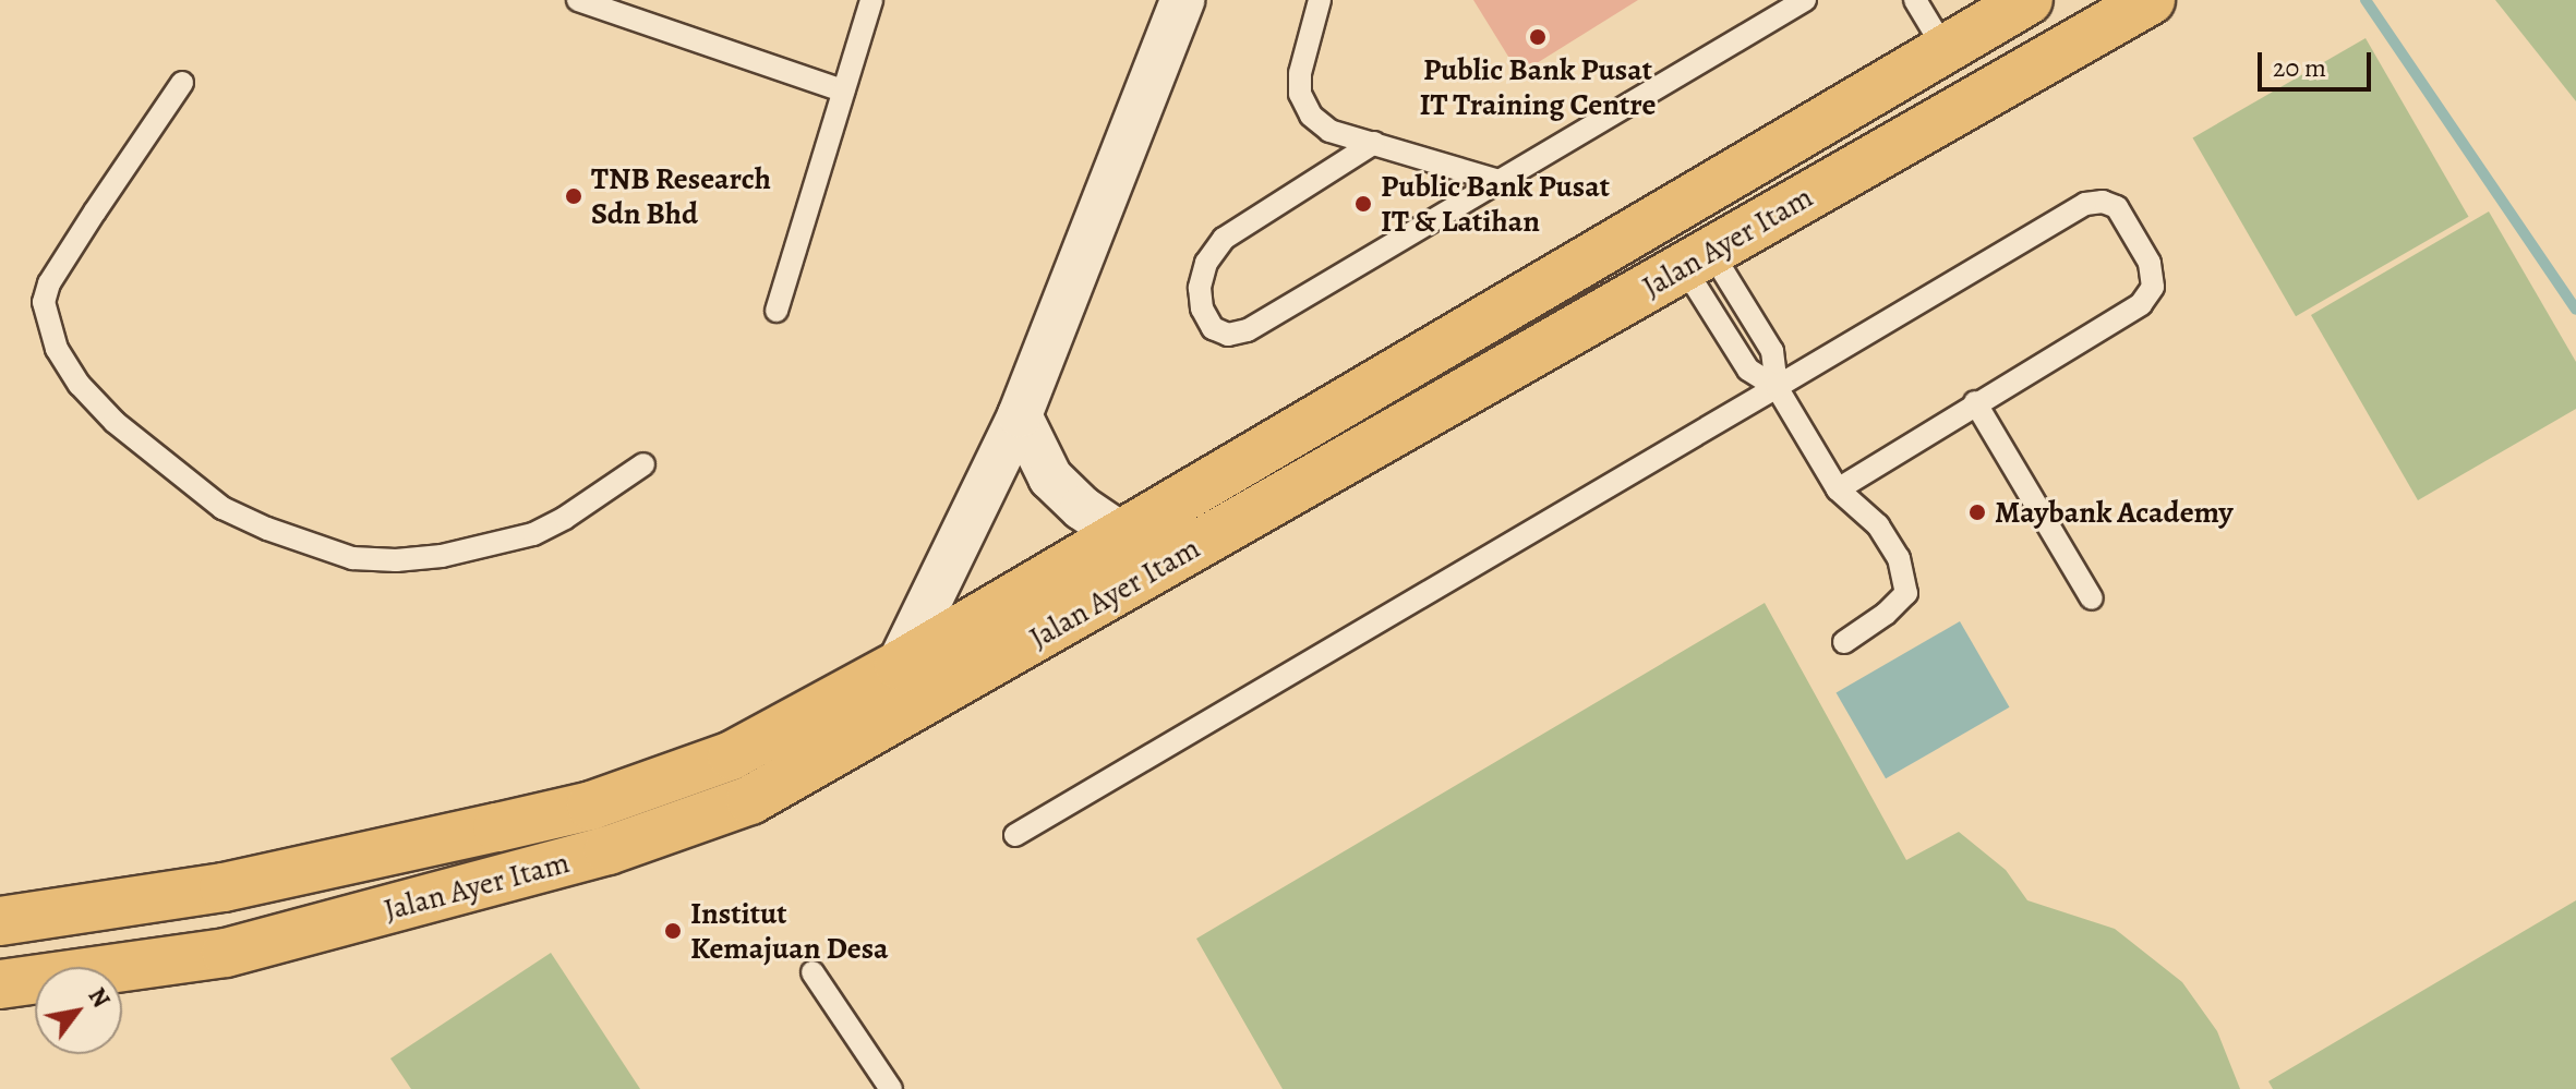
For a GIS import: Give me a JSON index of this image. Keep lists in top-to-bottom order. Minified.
{"streets":{"main road":["Jalan Ayer Itam"]},"places":["Public Bank Pusat IT Training Centre","TNB Research Sdn Bhd","Public Bank Pusat IT & Latihan","Maybank Academy","Institut Kemajuan Desa"],"scale_bar":"20 m","north":"top right"}
